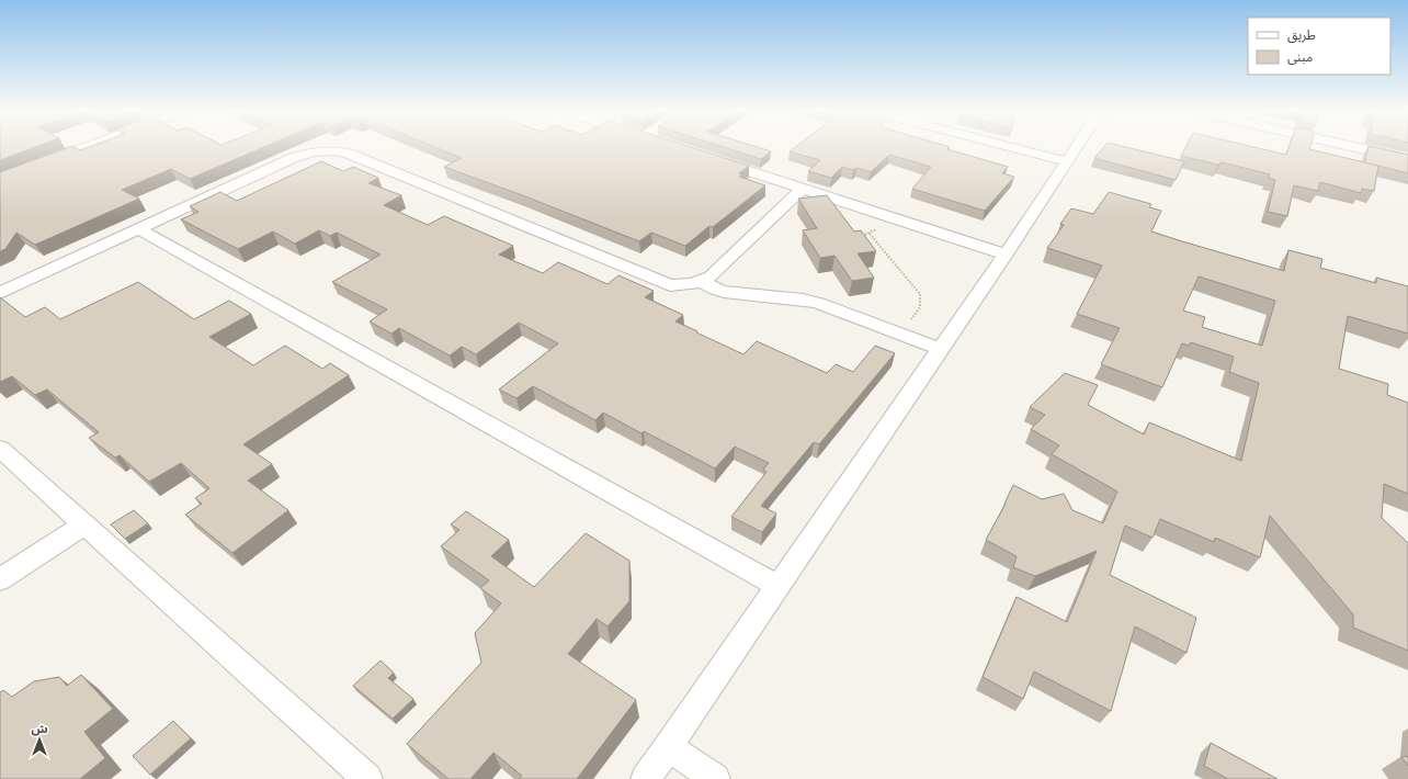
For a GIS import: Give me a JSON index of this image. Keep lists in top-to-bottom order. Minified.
{"legend":["طريق","مبنى"],"north":"top"}
